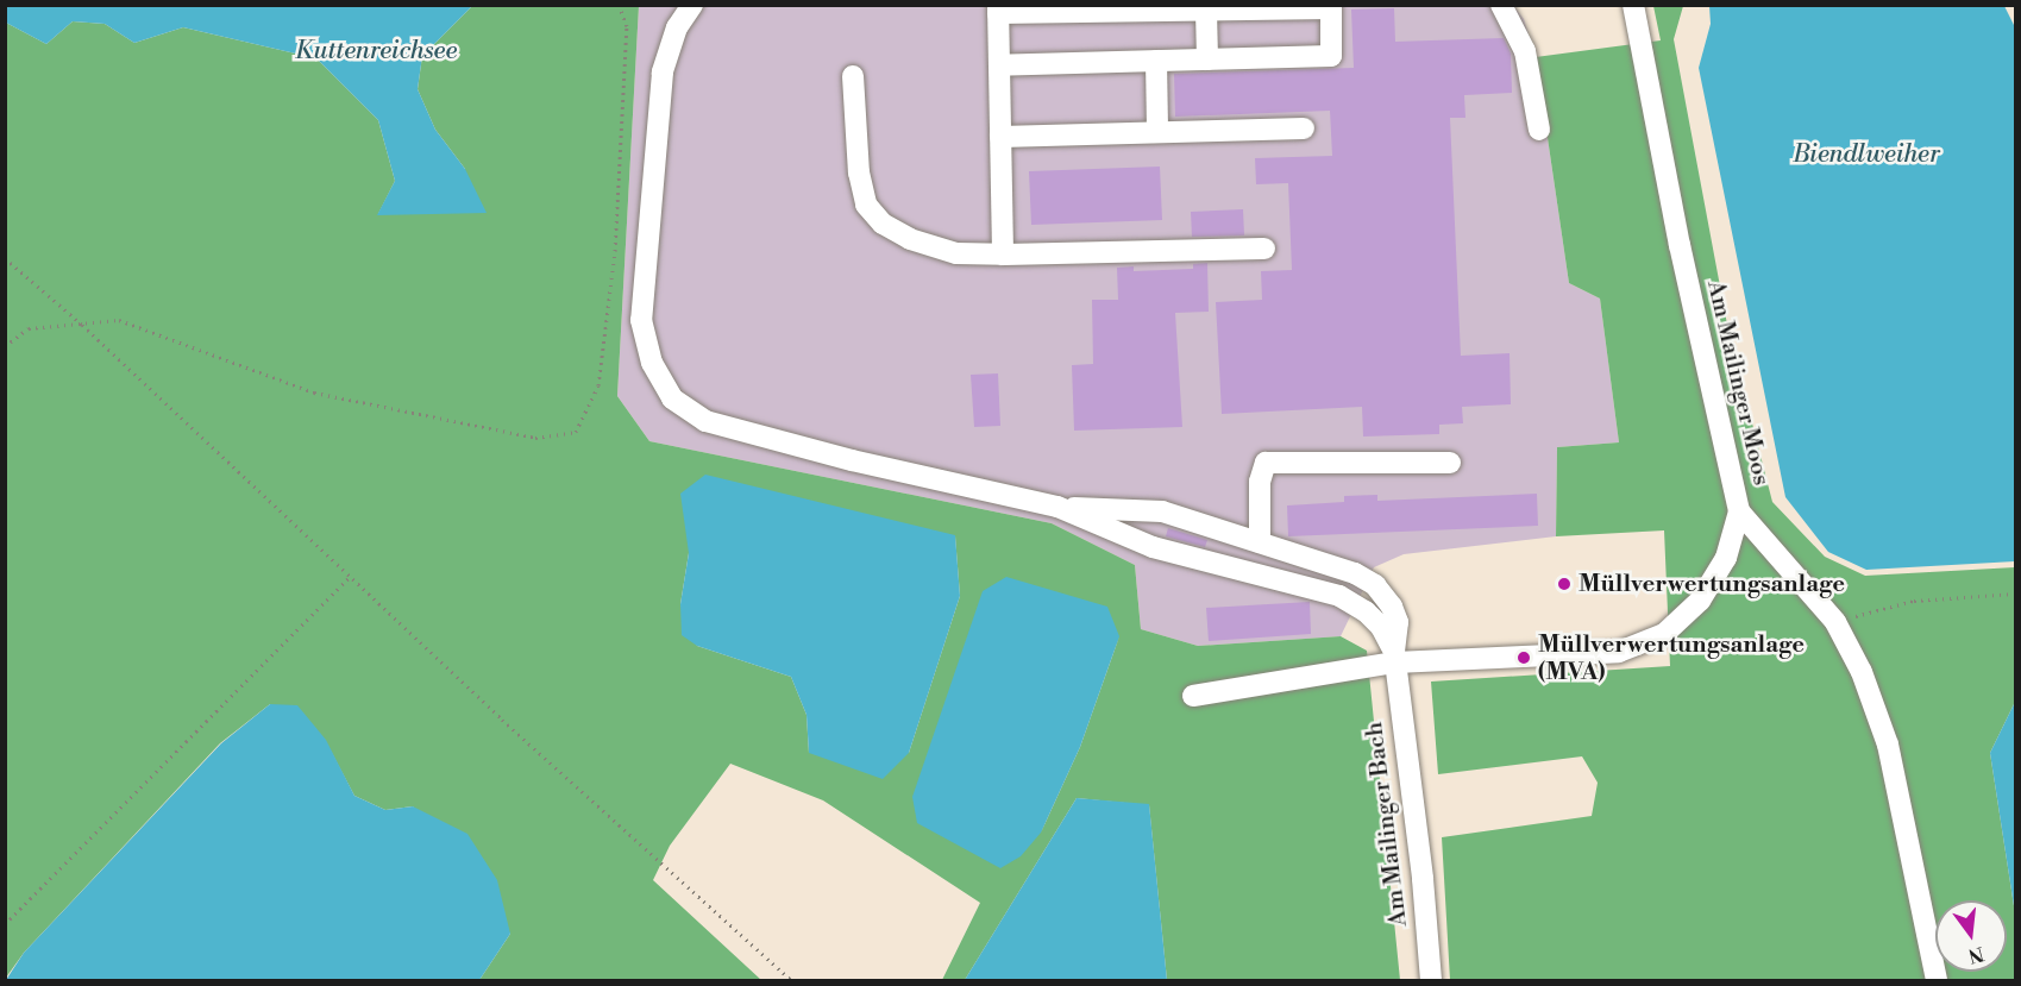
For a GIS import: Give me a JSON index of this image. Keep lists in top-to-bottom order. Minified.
{"streets":{"street":["Am Mailinger Moos","Am Mailinger Bach"]},"water":["Kuttenreichsee","Biendlweiher"],"places":["Müllverwertungsanlage","Müllverwertungsanlage (MVA)"],"north":"bottom"}
